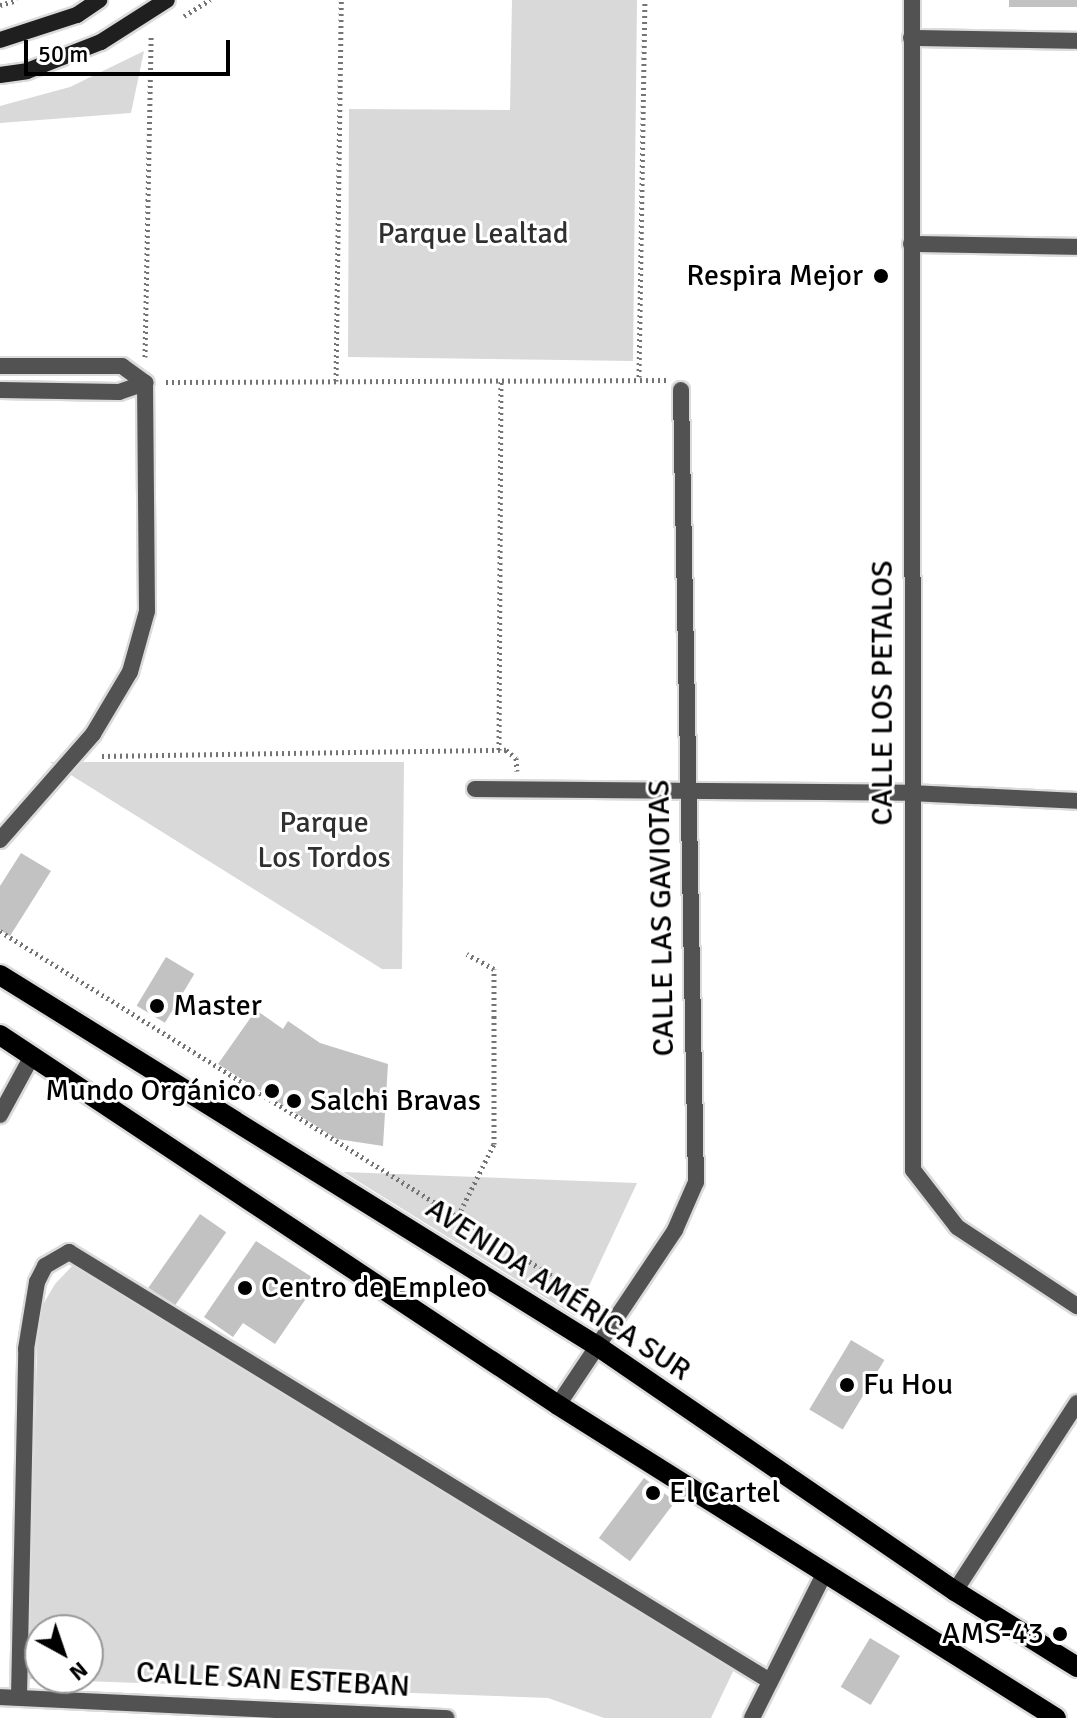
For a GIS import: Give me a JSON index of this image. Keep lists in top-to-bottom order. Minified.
{"streets":{"main road":["AVENIDA AMÉRICA SUR"],"street":["CALLE LOS PETALOS","CALLE LAS GAVIOTAS","CALLE SAN ESTEBAN"]},"crossings":[["CALLE LAS GAVIOTAS","AVENIDA AMÉRICA SUR"]],"parks":["Parque Lealtad","Parque Los Tordos"],"places":["Respira Mejor","Master","Mundo Orgánico","Salchi Bravas","Centro de Empleo","Fu Hou","El Cartel","AMS-43"],"scale_bar":"50 m","north":"bottom right"}
